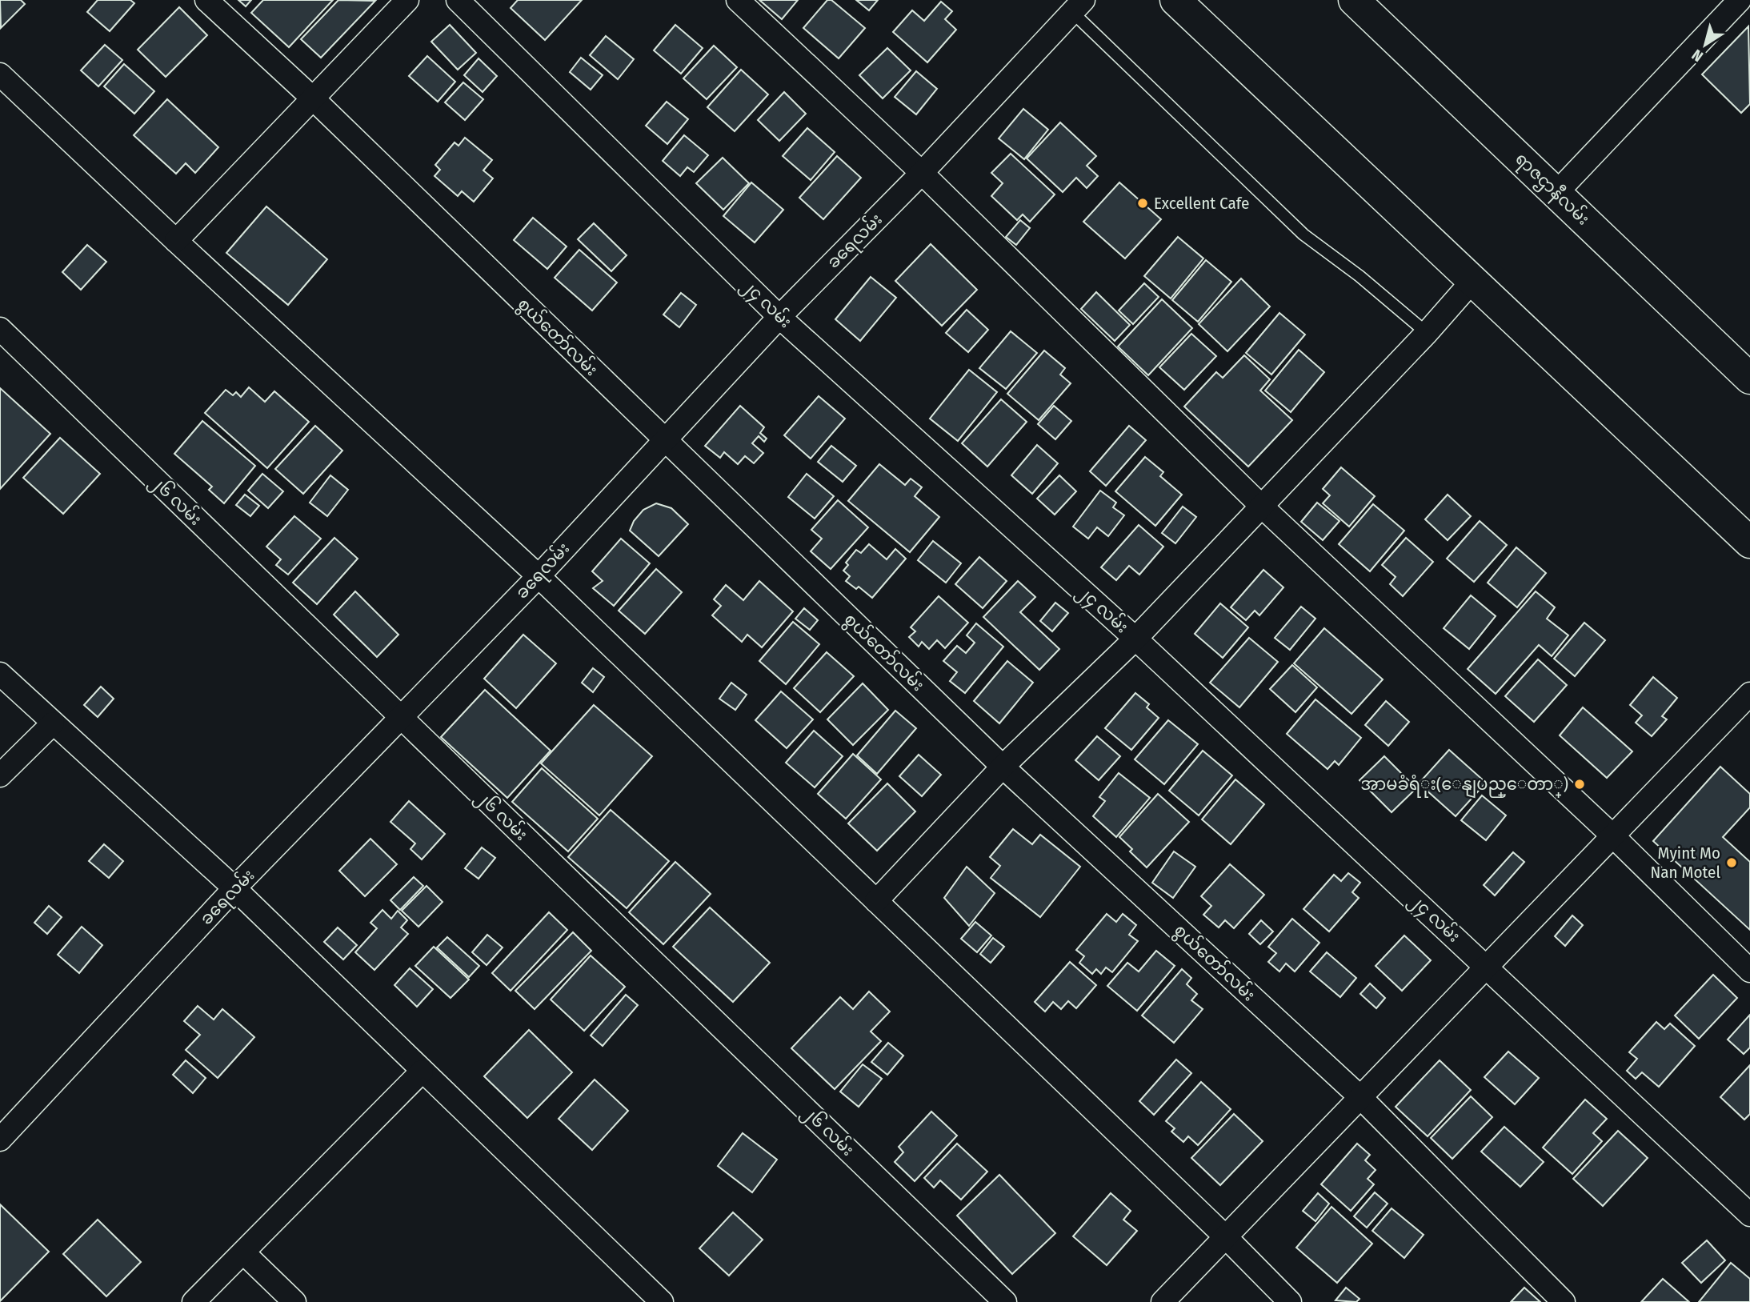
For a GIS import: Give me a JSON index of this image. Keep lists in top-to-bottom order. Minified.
{"streets":{"main road":["ရာဇဌာနီလမ်း"],"street":["ခရေလမ်း","၂၄ လမ်း","စွယ်တော်လမ်း","၂၆ လမ်း"]},"crossings":[["ခရေလမ်း","၂၄ လမ်း"],["ခရေလမ်း","စွယ်တော်လမ်း"],["ခရေလမ်း","၂၆ လမ်း"]],"places":["Excellent Cafe","အာမခံရံုး(ေနျပည္ေတာ္)","Myint Mo Nan Motel"],"north":"bottom left"}
